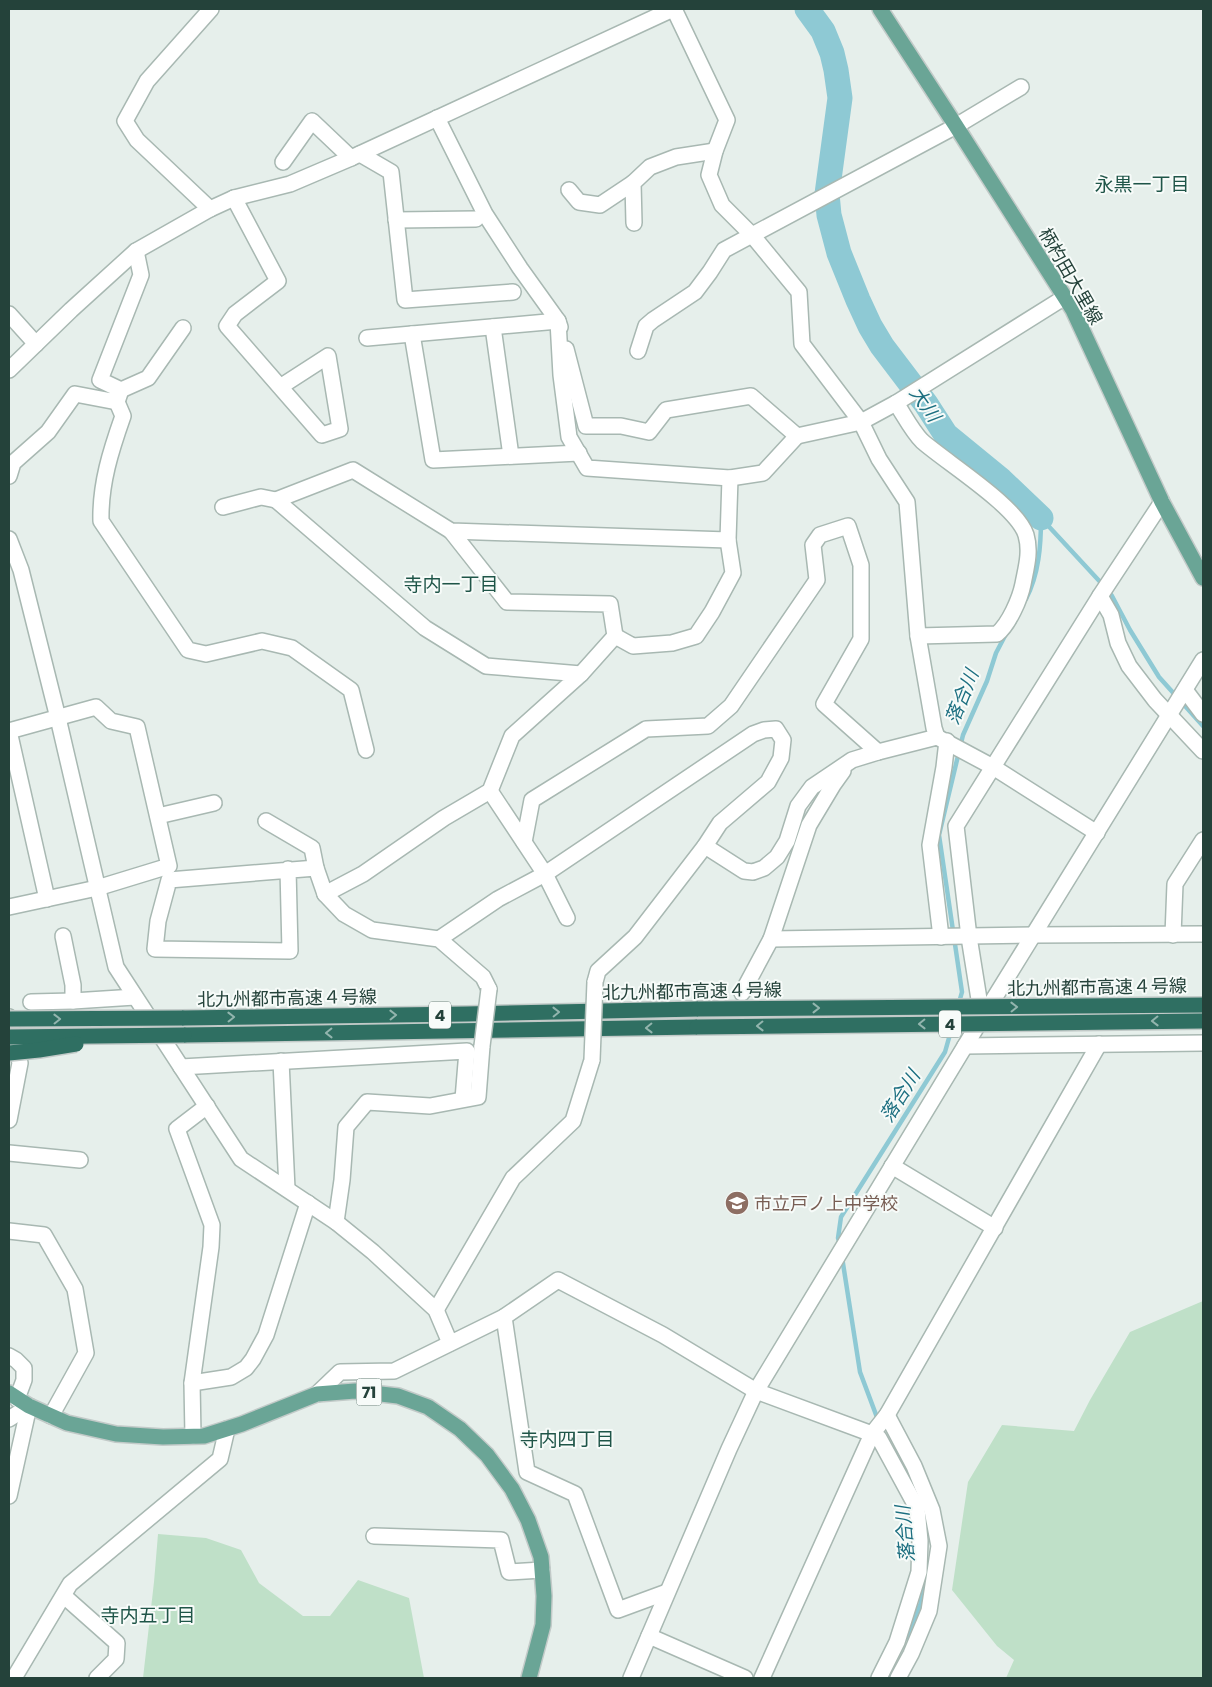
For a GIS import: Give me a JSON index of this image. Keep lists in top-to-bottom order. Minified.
{"streets":{"highway":["北九州都市高速４号線","4"],"main road":["柄杓田大里線","71"]},"crossings":[["北九州都市高速４号線","4"]],"districts":["永黒一丁目","寺内一丁目","寺内四丁目","寺内五丁目"],"water":["大川","落合川"],"places":{"school or university":["市立戸ノ上中学校"]}}
